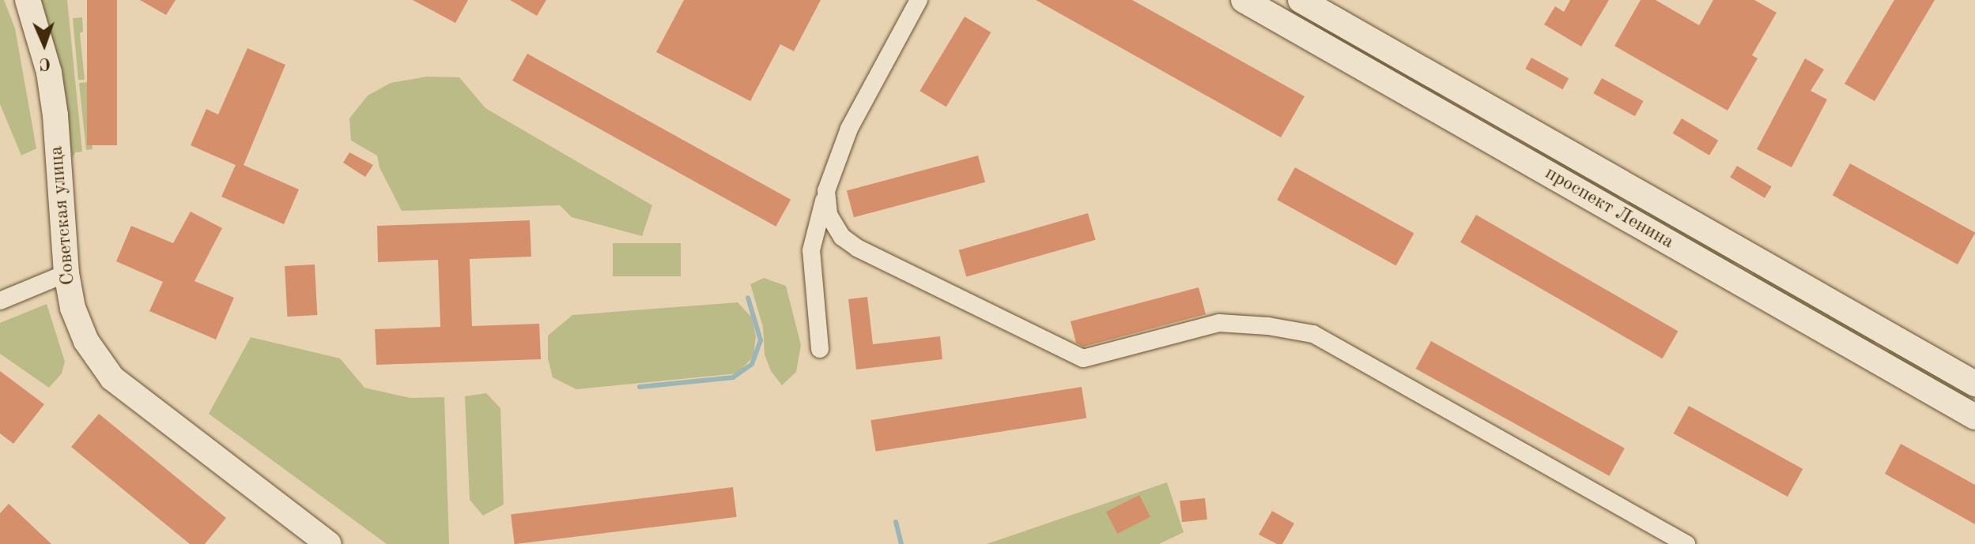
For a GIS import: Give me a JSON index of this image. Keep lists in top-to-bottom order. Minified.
{"streets":{"main road":["проспект Ленина","Советская улица"]},"north":"bottom"}
